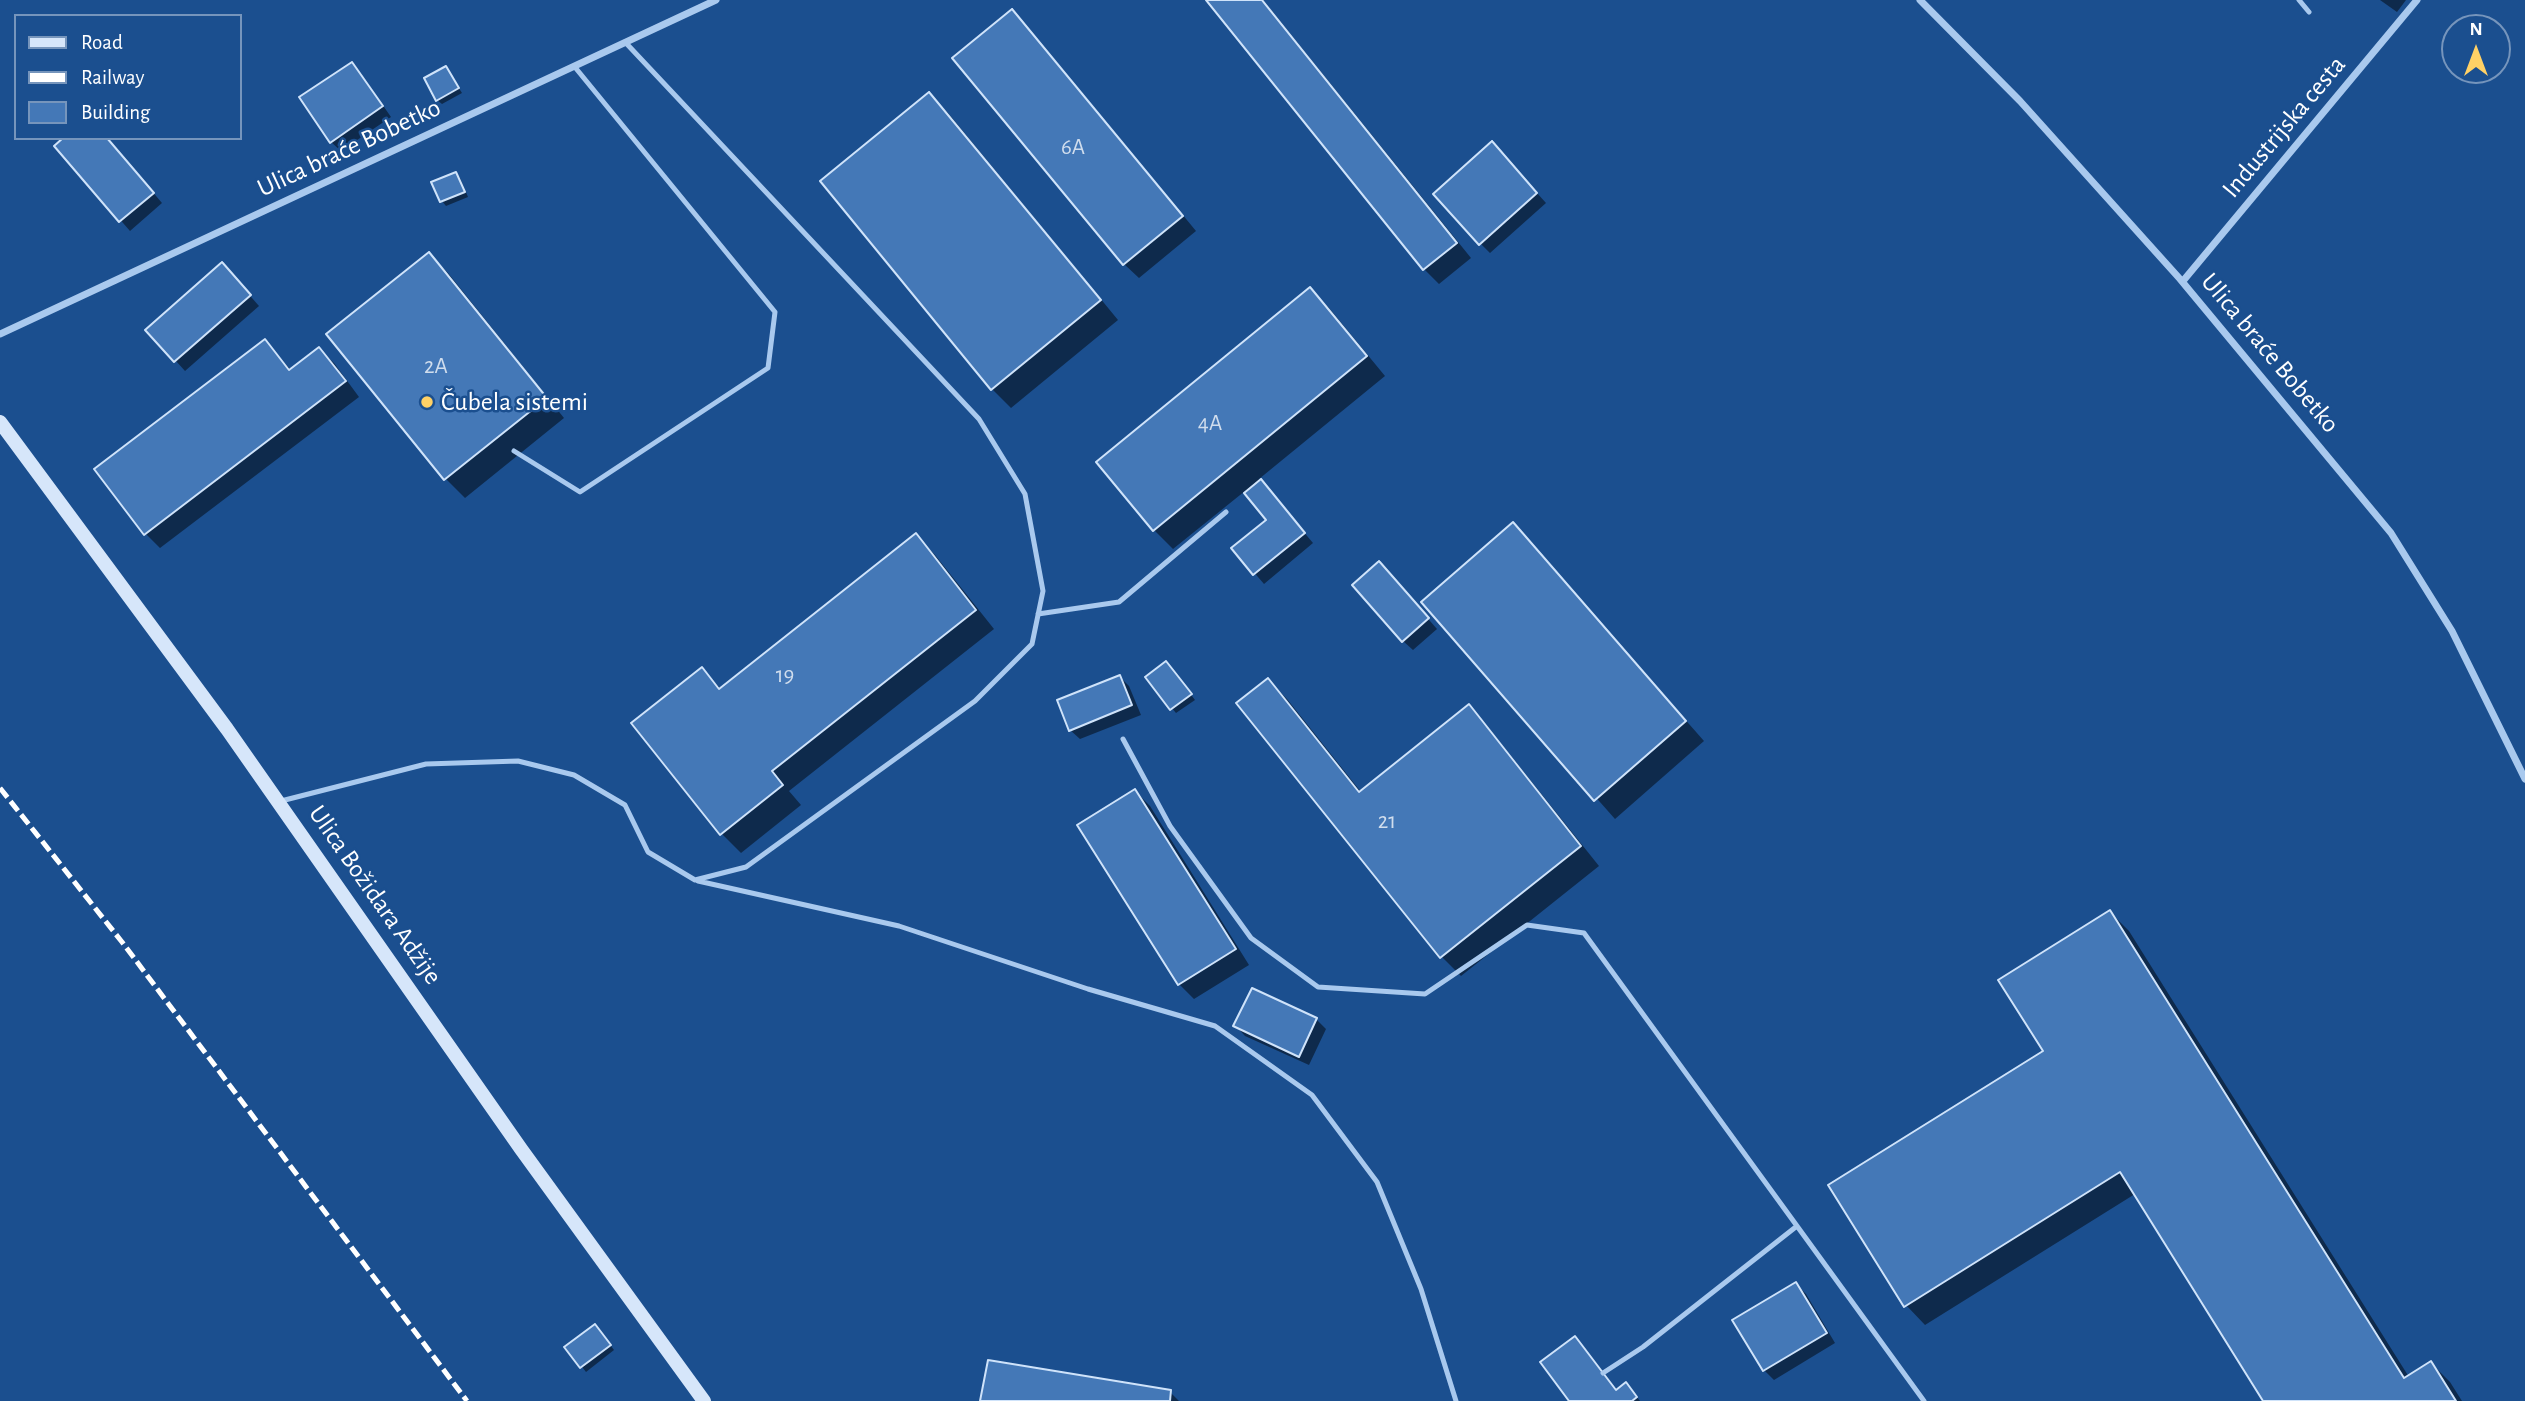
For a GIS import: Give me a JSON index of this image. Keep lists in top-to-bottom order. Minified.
{"streets":{"main road":["Ulica Božidara Adžije"],"street":["Industrijska cesta","Ulica braće Bobetko"]},"crossings":[["Industrijska cesta","Ulica braće Bobetko"]],"places":["Čubela sistemi"],"house_numbers":["6A","2A","4A","19","21"],"legend":["Road","Railway","Building"],"north":"top"}
